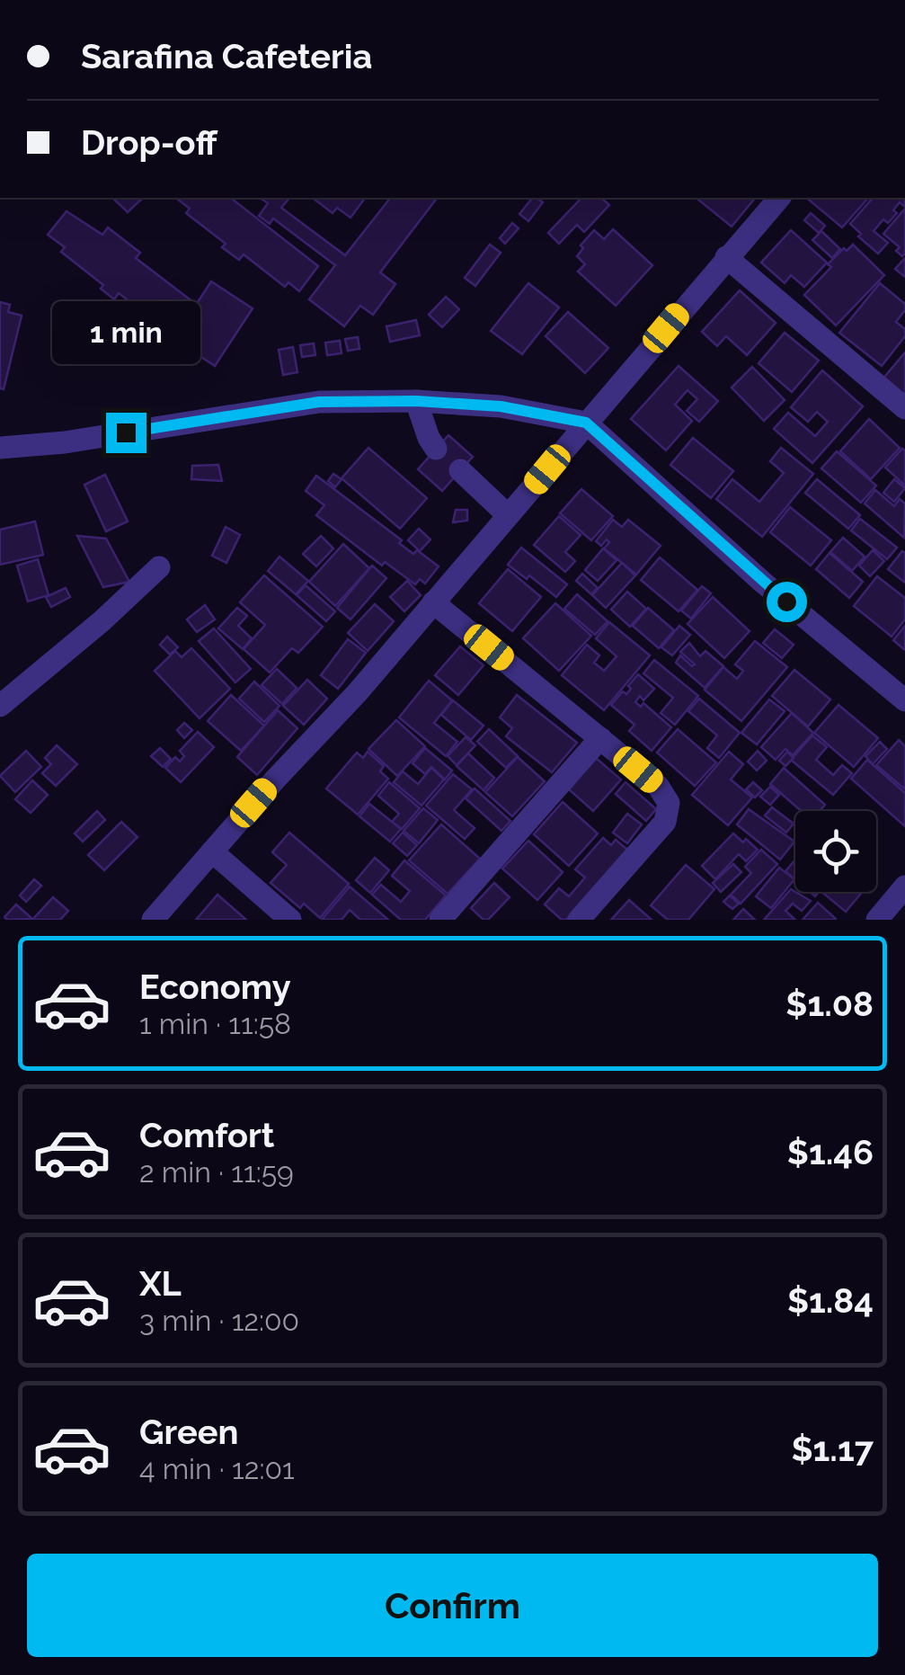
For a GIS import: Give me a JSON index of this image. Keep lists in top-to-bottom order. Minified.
{"page":{"banner":["Sarafina Cafeteria","Drop-off"],"bubble":"1 min","list":[{"name":"Economy","note":"1 min · 11:58","value":"$1.08"},{"name":"Comfort","note":"2 min · 11:59","value":"$1.46"},{"name":"XL","note":"3 min · 12:00","value":"$1.84"},{"name":"Green","note":"4 min · 12:01","value":"$1.17"}],"buttons":"Confirm"}}
